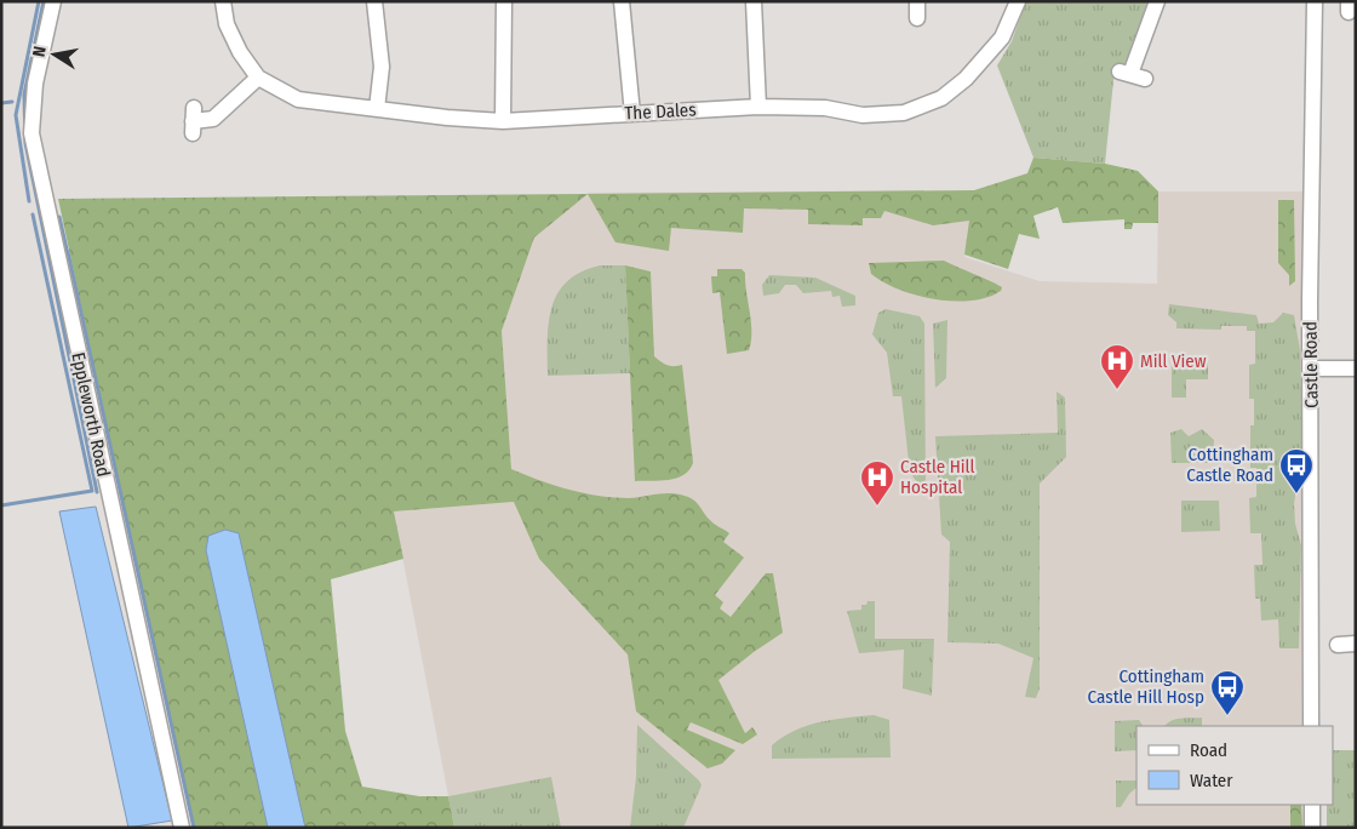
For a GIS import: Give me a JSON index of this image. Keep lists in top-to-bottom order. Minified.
{"streets":{"street":["The Dales","Castle Road","Eppleworth Road"]},"places":{"hospital":["Mill View","Castle Hill Hospital"],"bus stop":["Cottingham Castle Road","Cottingham Castle Hill Hosp"]},"legend":["Road","Water"],"north":"left"}
